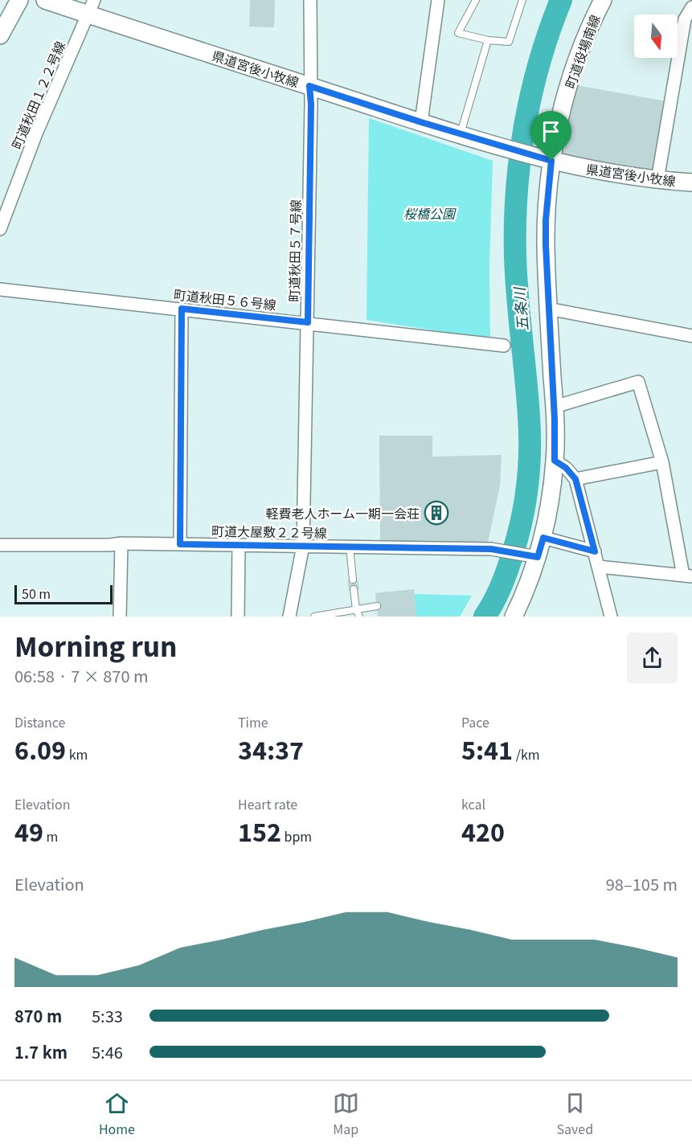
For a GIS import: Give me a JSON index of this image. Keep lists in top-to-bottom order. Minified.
{"streets":{"main road":["町道役場南線","県道宮後小牧線"],"street":["町道秋田１２２号線","町道秋田５７号線","町道秋田５６号線","町道大屋敷２２号線"]},"crossings":[["町道役場南線","県道宮後小牧線"],["町道役場南線","町道大屋敷２２号線"],["県道宮後小牧線","町道秋田１２２号線"],["県道宮後小牧線","町道秋田５７号線"],["町道秋田５７号線","町道秋田５６号線"],["町道秋田５７号線","町道大屋敷２２号線"]],"water":["五条川"],"parks":["桜橋公園"],"places":{"building":["軽費老人ホーム一期一会荘"]},"scale_bar":"50 m","north":"bottom","page":{"scale":"50 m","heading":["Morning run","06:58 · 7 × 870 m"],"stats":[["Distance","6.09 km"],["Time","34:37"],["Pace","5:41 /km"],["Elevation","49 m"],["Heart rate","152 bpm"],["kcal","420"]],"chart":["Elevation","98–105 m"],"list":[{"name":"870 m","note":"5:33"},{"name":"1.7 km","note":"5:46"}],"tabs":["Home","Map","Saved"]}}
